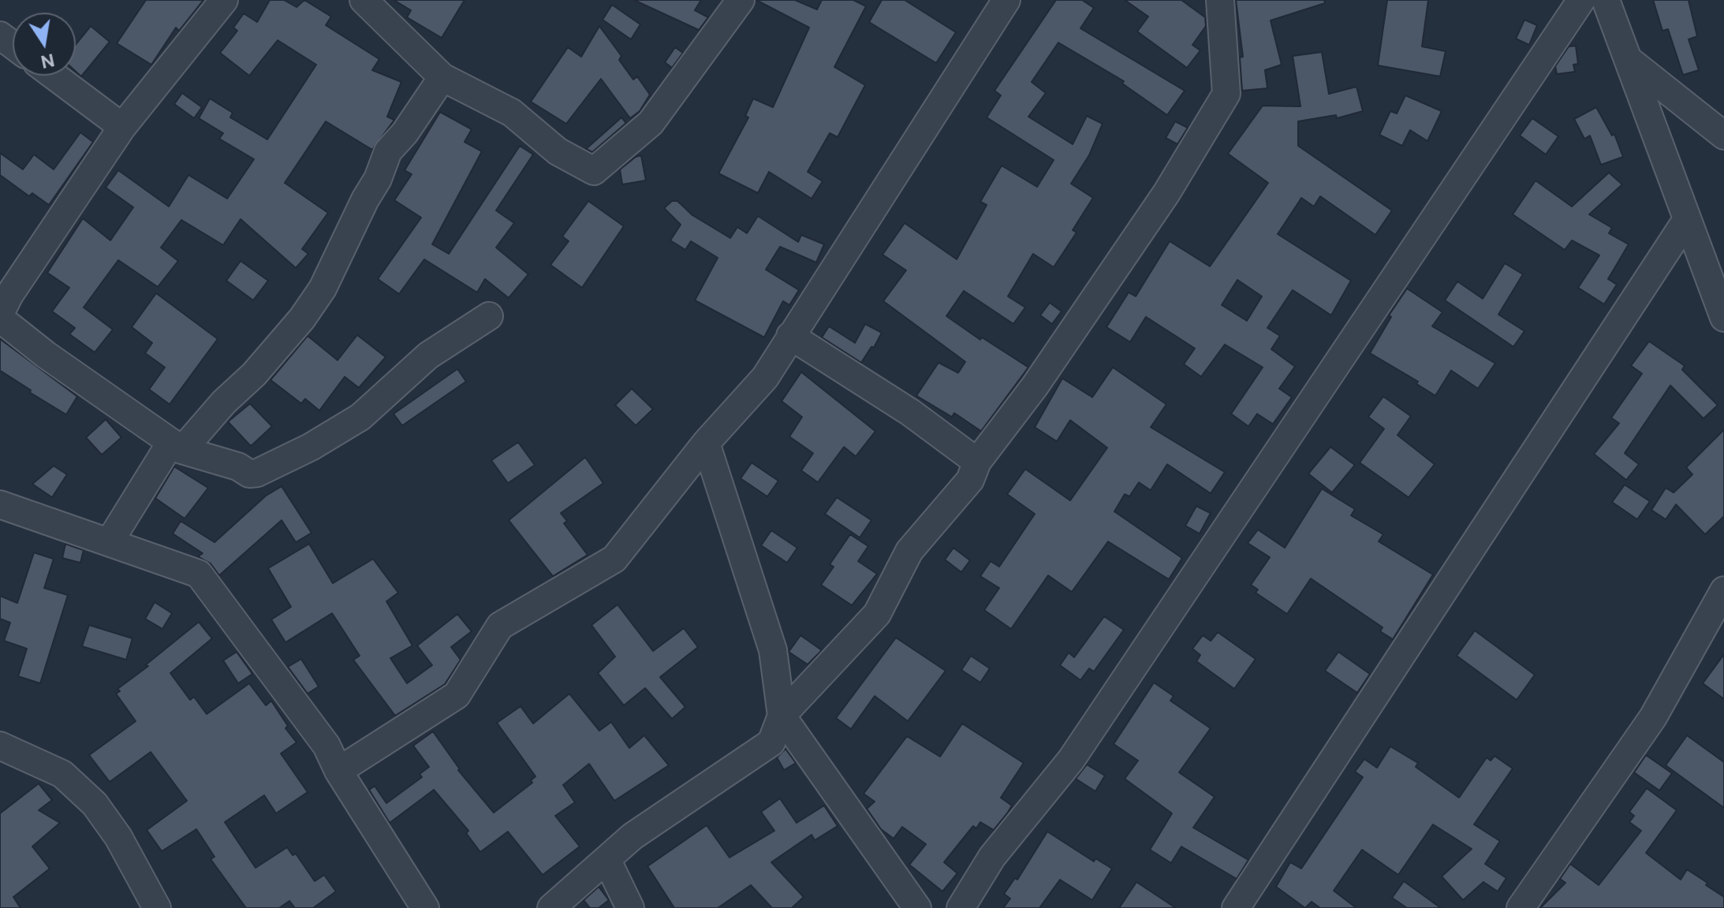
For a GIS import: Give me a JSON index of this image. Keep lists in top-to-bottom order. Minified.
{"north":"bottom"}
